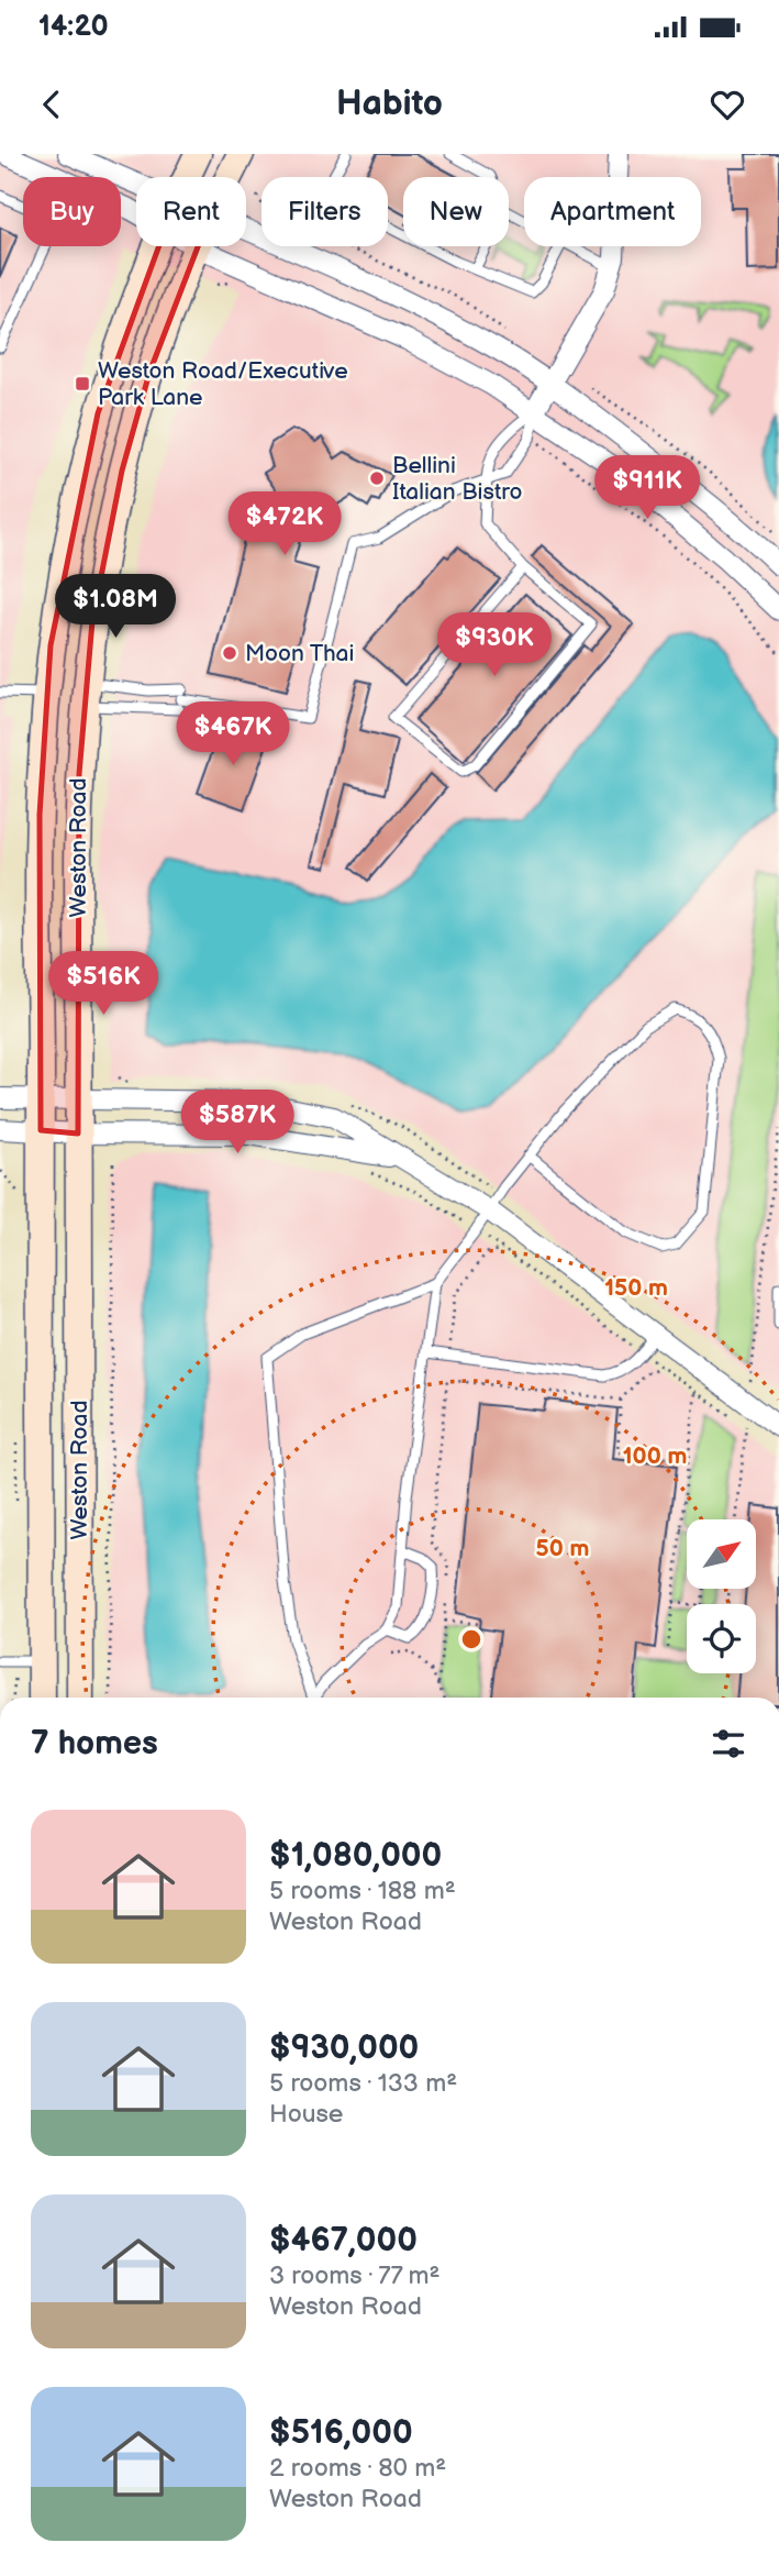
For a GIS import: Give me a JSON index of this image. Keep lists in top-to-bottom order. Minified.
{"streets":{"main road":["Weston Road"]},"places":{"transit":["Weston Road/Executive Park Lane"],"other":["Bellini Italian Bistro","Moon Thai"]},"north":"top right","page":{"status":"14:20","header":"Habito","chip":["Buy","Rent","Filters","New","Apartment"],"price":["$911K","$472K","$1.08M","$930K","$467K","$516K","$587K"],"heading":"7 homes","list":[{"name":"$1,080,000","note":"5 rooms · 188 m² · Weston Road"},{"name":"$930,000","note":"5 rooms · 133 m² · House"},{"name":"$467,000","note":"3 rooms · 77 m² · Weston Road"},{"name":"$516,000","note":"2 rooms · 80 m² · Weston Road"}]},"rings":["150 m","100 m","50 m"]}
